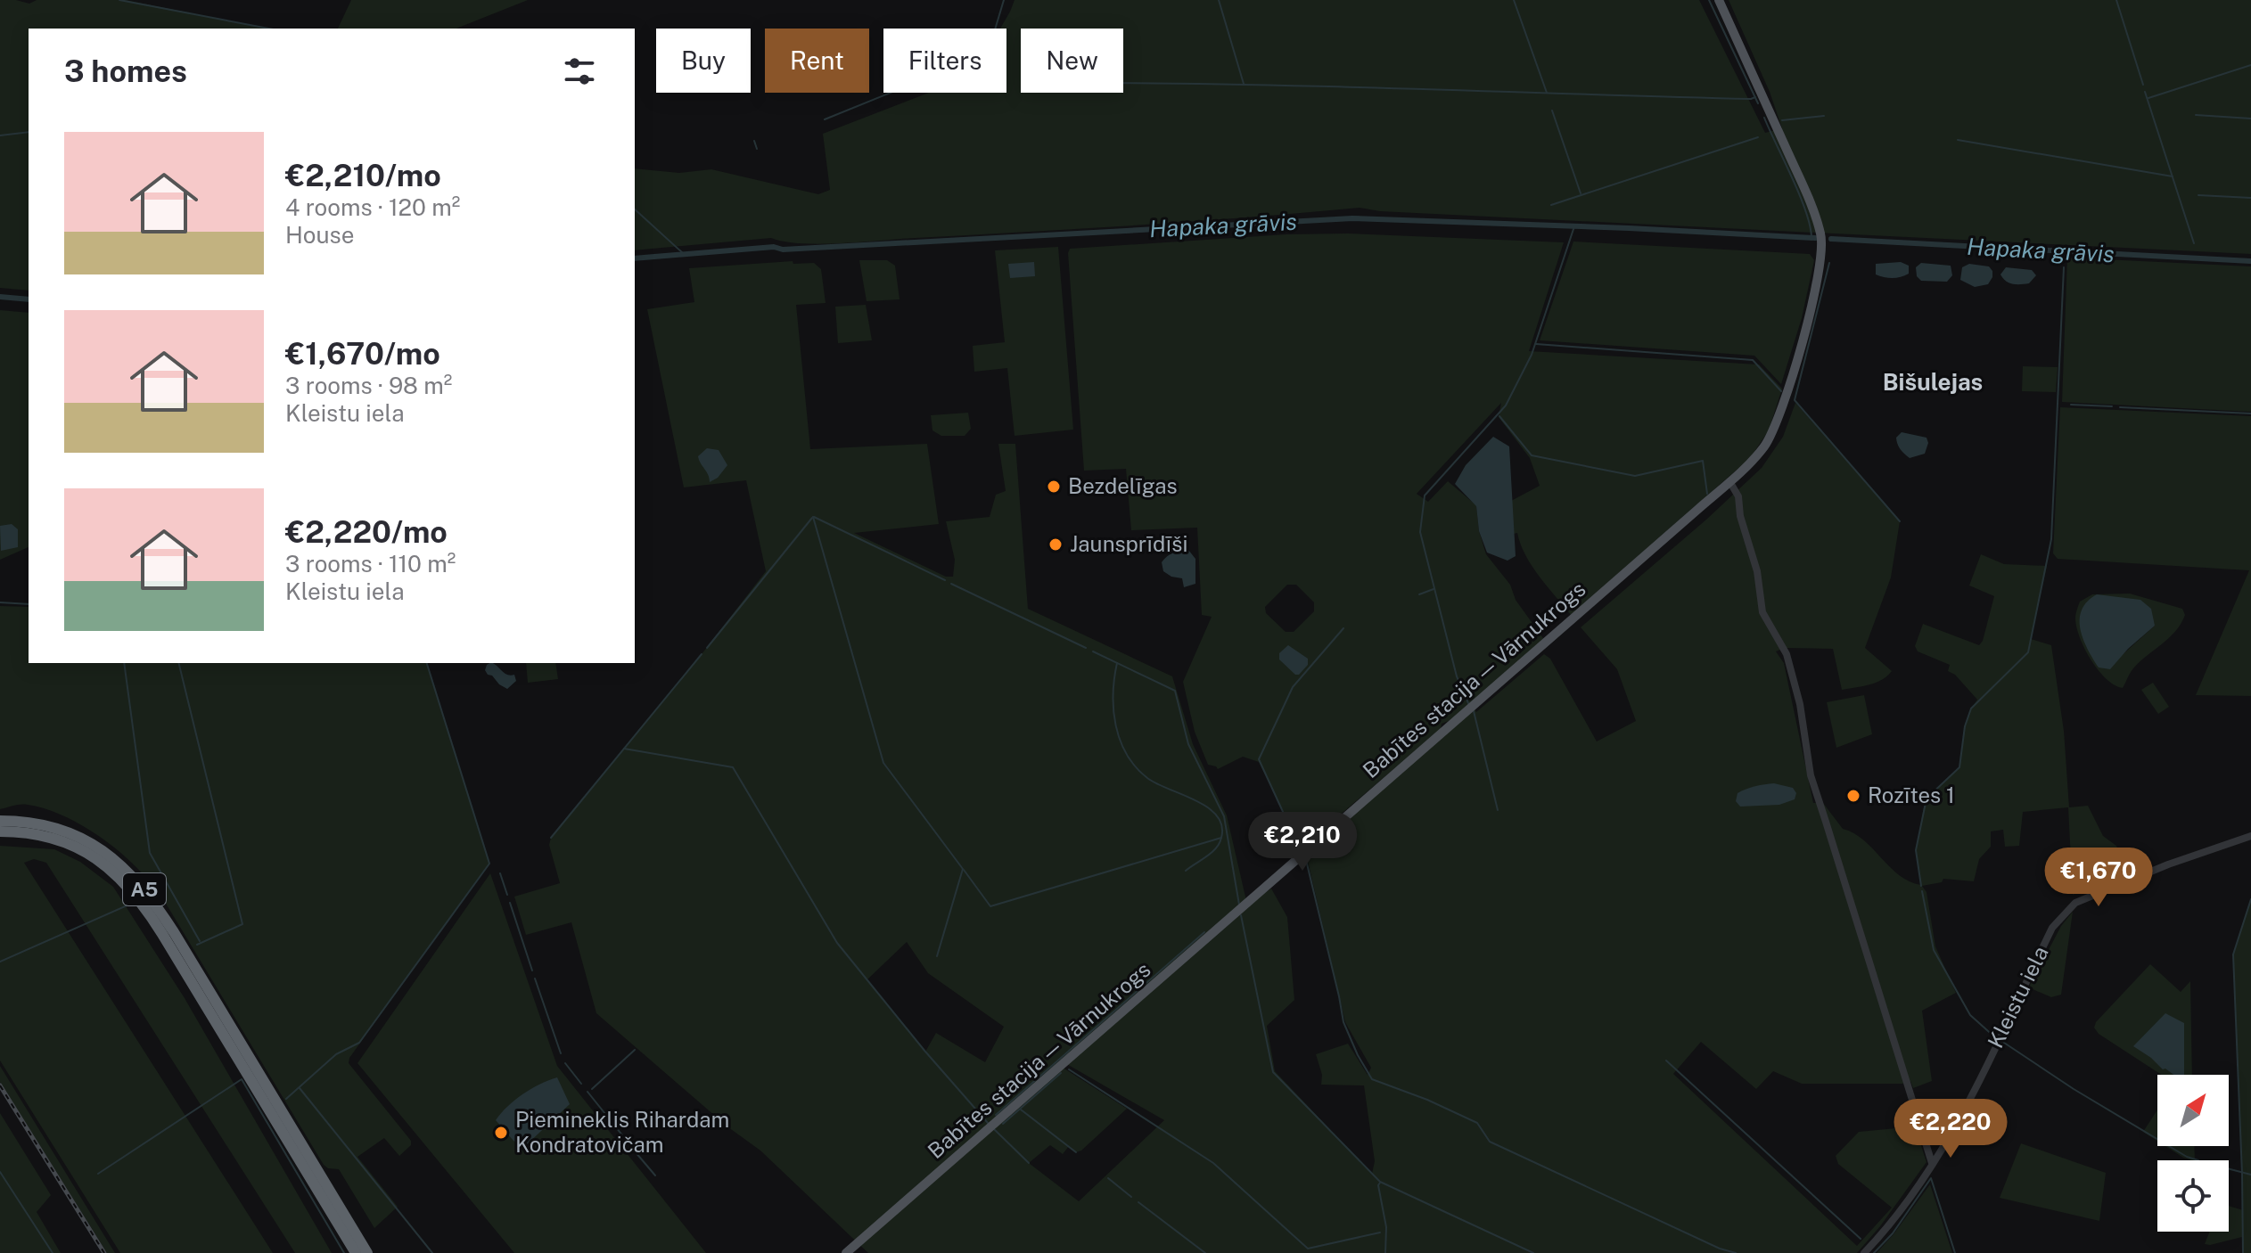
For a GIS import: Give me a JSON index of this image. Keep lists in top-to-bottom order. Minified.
{"streets":{"highway":["A5"],"main road":["Babītes stacija — Vārnukrogs"],"street":["Kleistu iela"]},"districts":["Bišulejas"],"water":["Hapaka grāvis"],"places":["Bezdelīgas","Jaunsprīdīši","Rozītes 1","Piemineklis Rihardam Kondratovičam"],"north":"top right","page":{"chip":["Buy","Rent","Filters","New"],"heading":"3 homes","list":[{"name":"€2,210/mo","note":"4 rooms · 120 m² · House"},{"name":"€1,670/mo","note":"3 rooms · 98 m² · Kleistu iela"},{"name":"€2,220/mo","note":"3 rooms · 110 m² · Kleistu iela"}],"price":["€2,210","€1,670","€2,220"]}}
